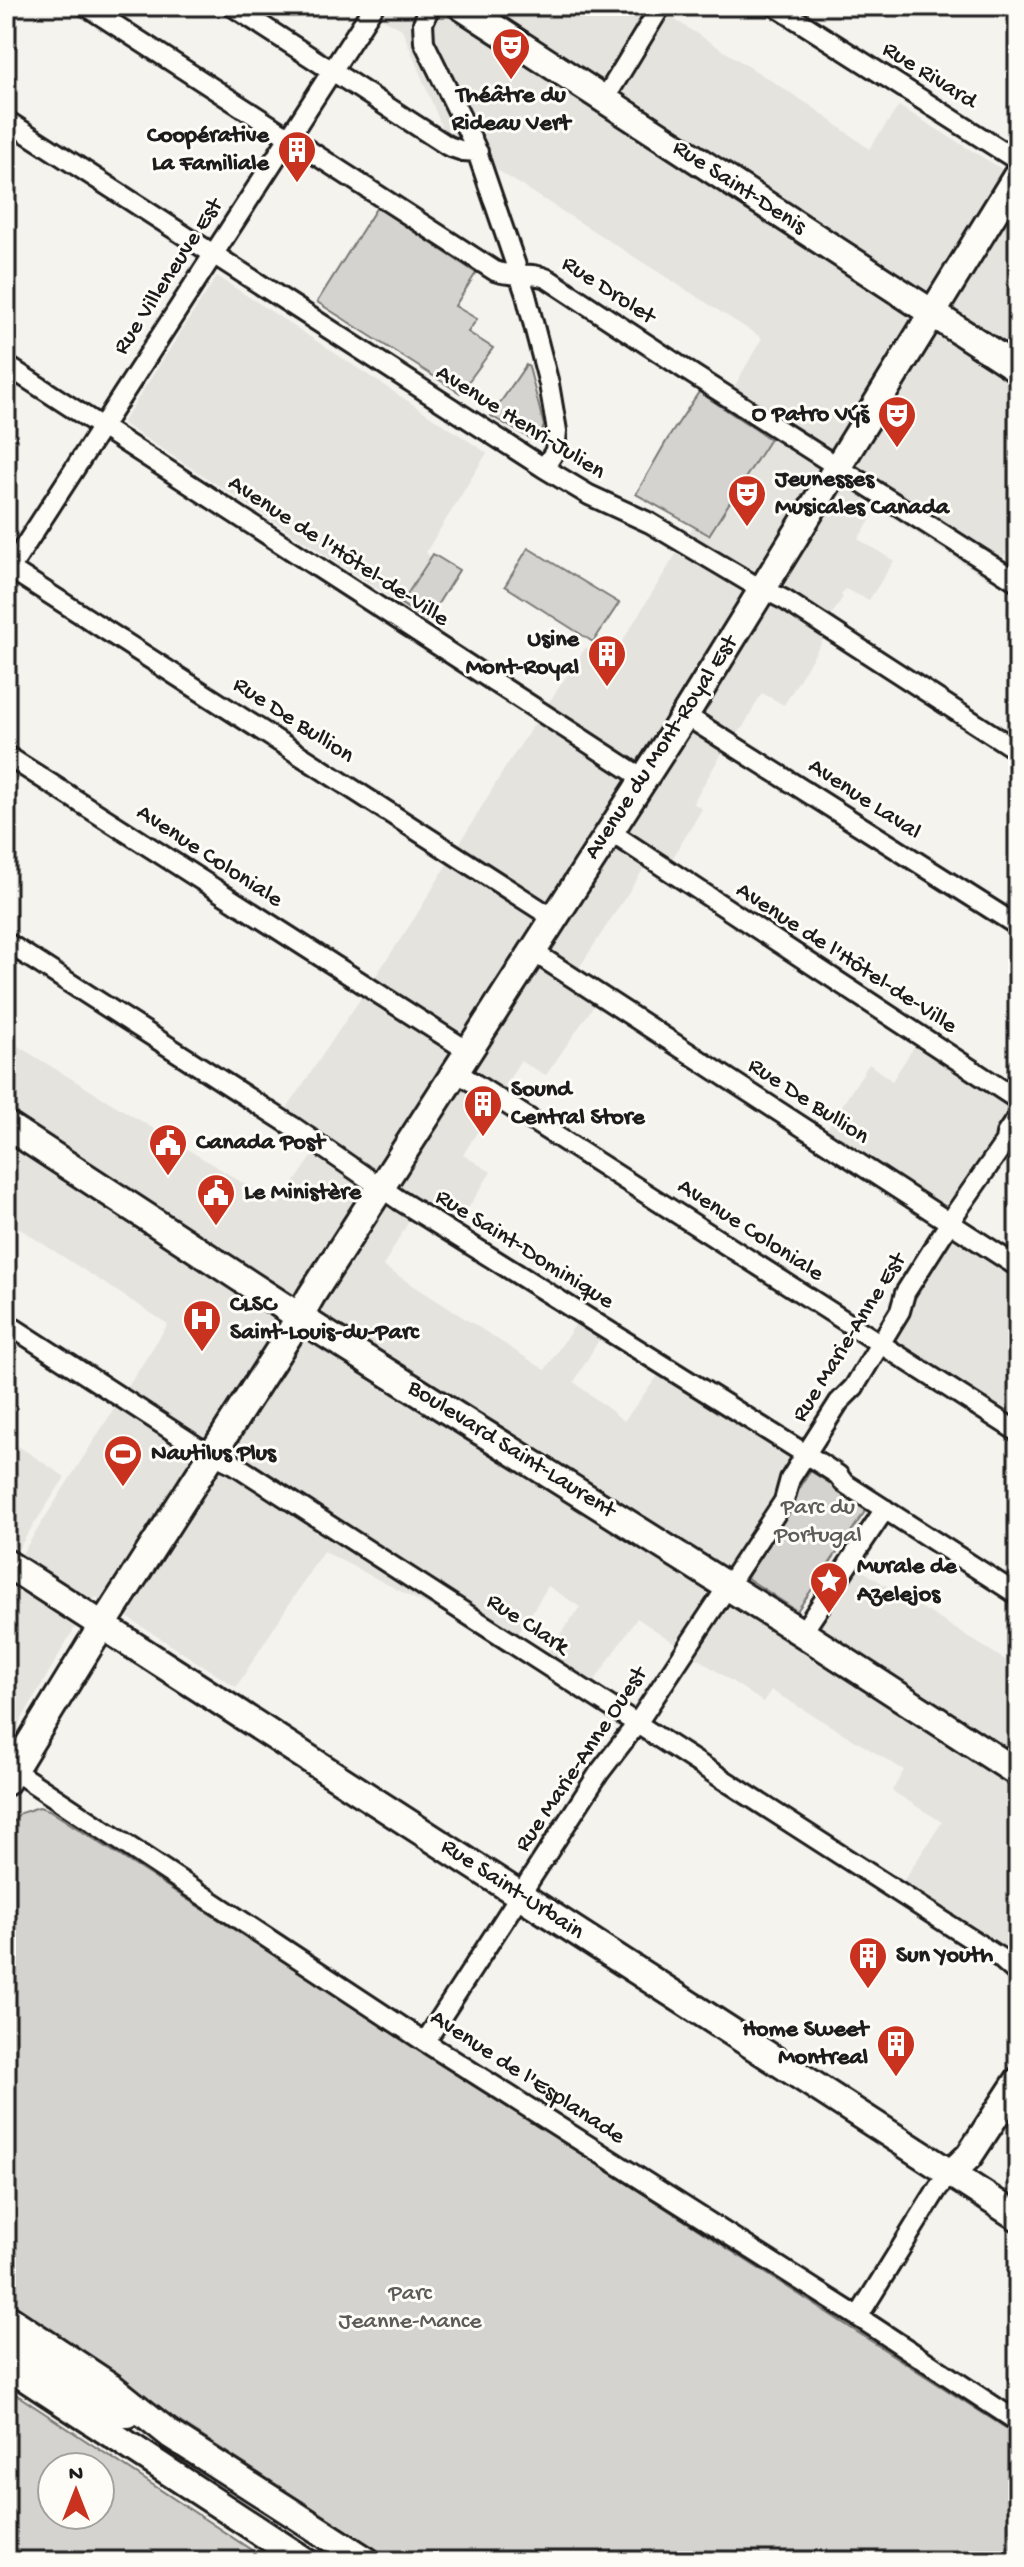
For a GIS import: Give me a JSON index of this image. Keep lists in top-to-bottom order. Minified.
{"streets":{"main road":["Rue Saint-Denis","Avenue du Mont-Royal Est","Boulevard Saint-Laurent","Rue Saint-Urbain"],"street":["Rue Rivard","Rue Villeneuve Est","Rue Drolet","Avenue Henri-Julien","Avenue de l'Hôtel-de-Ville","Rue De Bullion","Avenue Laval","Avenue Coloniale","Rue Saint-Dominique","Rue Marie-Anne Est","Rue Clark","Rue Marie-Anne Ouest","Avenue de l'Esplanade"]},"crossings":[["Rue Saint-Denis","Avenue du Mont-Royal Est"],["Rue Villeneuve Est","Rue Drolet"],["Rue Villeneuve Est","Avenue Henri-Julien"],["Rue Villeneuve Est","Avenue de l'Hôtel-de-Ville"],["Rue Villeneuve Est","Rue De Bullion"],["Rue Drolet","Avenue du Mont-Royal Est"],["Avenue Henri-Julien","Avenue du Mont-Royal Est"],["Avenue de l'Hôtel-de-Ville","Avenue du Mont-Royal Est"],["Rue De Bullion","Avenue du Mont-Royal Est"],["Rue De Bullion","Rue Marie-Anne Est"],["Avenue du Mont-Royal Est","Avenue Laval"],["Avenue du Mont-Royal Est","Avenue Coloniale"],["Avenue du Mont-Royal Est","Rue Saint-Dominique"],["Avenue du Mont-Royal Est","Boulevard Saint-Laurent"],["Avenue du Mont-Royal Est","Rue Clark"],["Avenue du Mont-Royal Est","Rue Saint-Urbain"],["Avenue du Mont-Royal Est","Avenue de l'Esplanade"],["Avenue Coloniale","Rue Marie-Anne Est"],["Rue Saint-Dominique","Rue Marie-Anne Est"],["Rue Marie-Anne Est","Boulevard Saint-Laurent"],["Rue Marie-Anne Est","Rue Marie-Anne Ouest"],["Boulevard Saint-Laurent","Rue Marie-Anne Ouest"],["Rue Clark","Rue Marie-Anne Ouest"],["Rue Marie-Anne Ouest","Rue Saint-Urbain"],["Rue Marie-Anne Ouest","Avenue de l'Esplanade"]],"parks":["Parc du Portugal","Parc Jeanne-Mance"],"places":{"theatre":["Théâtre du Rideau Vert","O Patro Výš","Jeunesses Musicales Canada"],"building":["Coopérative La Familiale","Usine Mont-Royal","Sound Central Store","Sun Youth","Home Sweet Montreal"],"public building":["Canada Post","Le Ministère"],"hospital":["CLSC Saint-Louis-du-Parc"],"sports":["Nautilus Plus"],"place":["Murale de Azelejos"]},"north":"top"}
